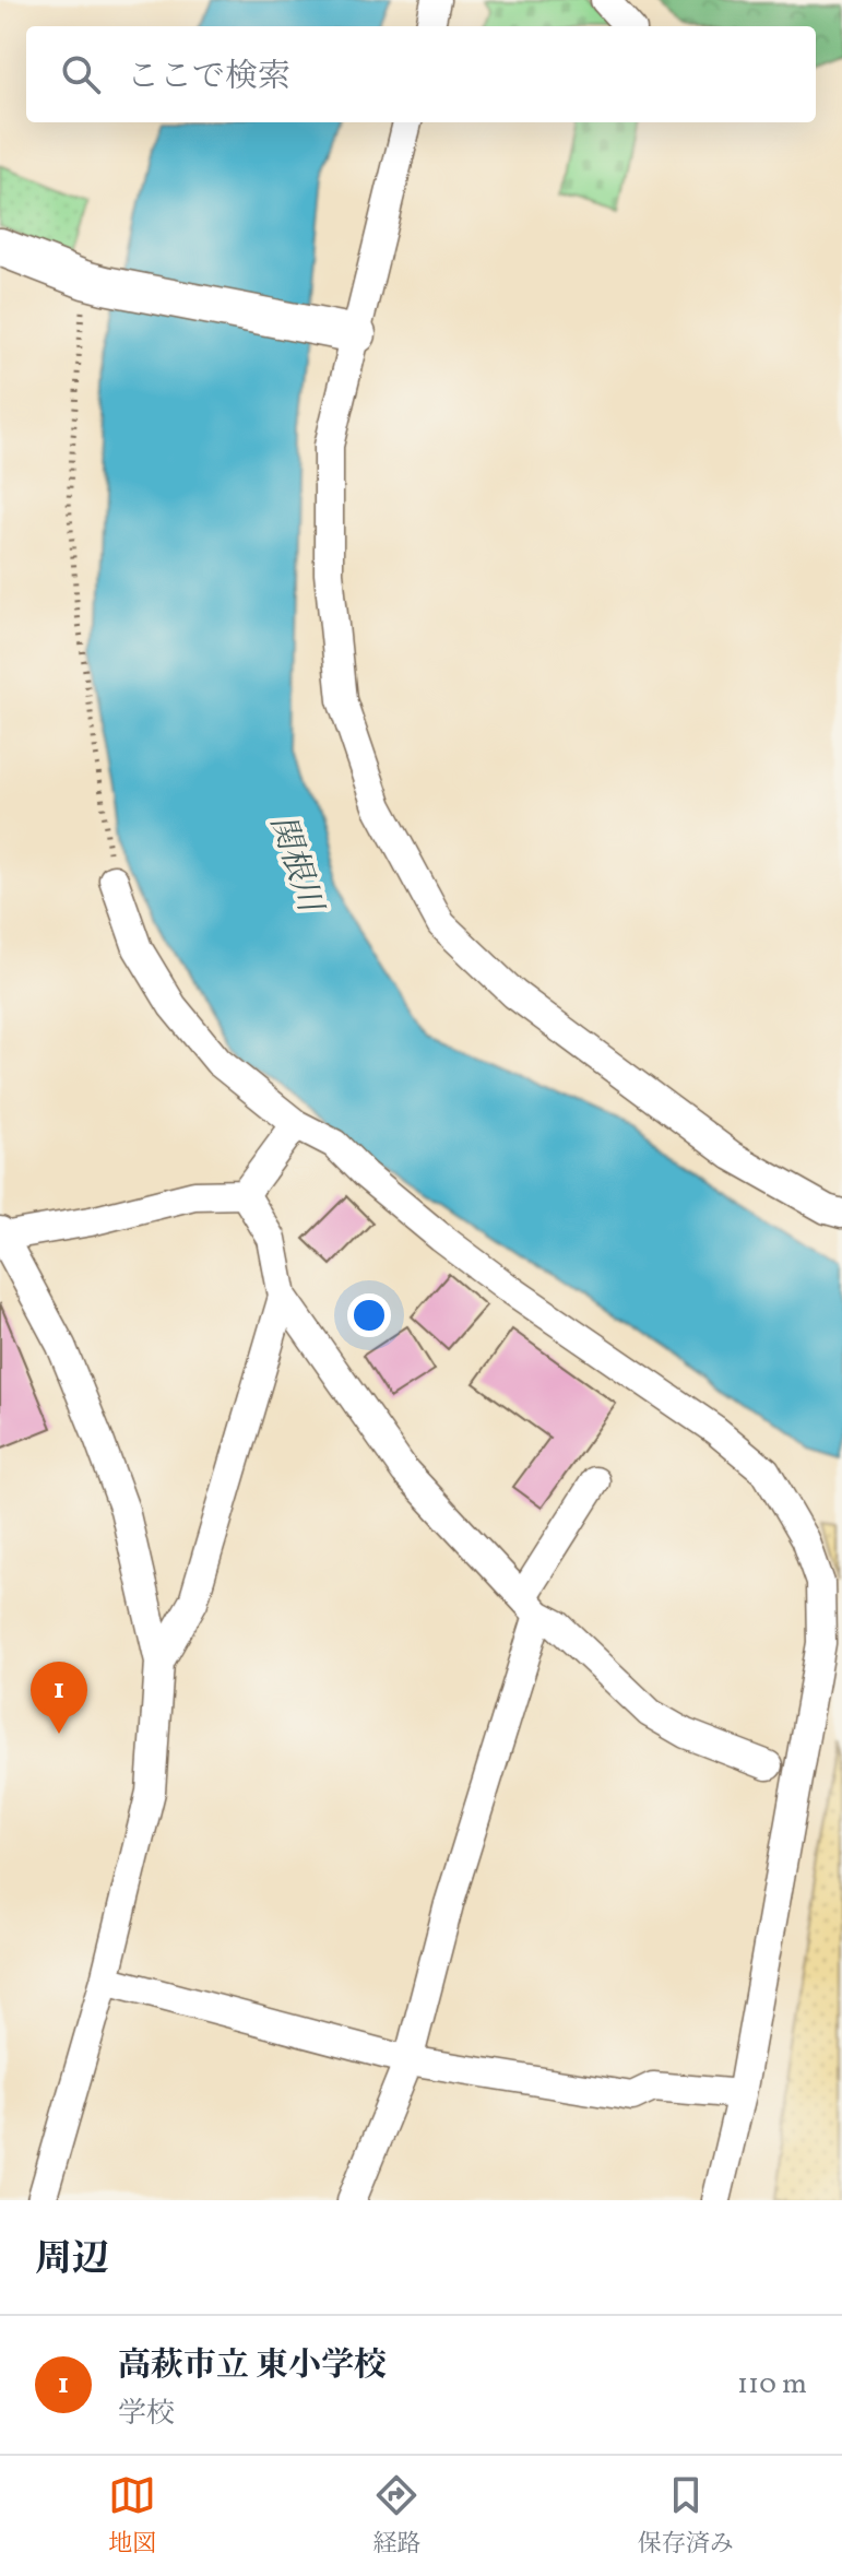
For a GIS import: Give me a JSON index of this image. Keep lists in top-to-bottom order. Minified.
{"water":["関根川"],"page":{"search":"ここで検索","pins":"1","heading":"周辺","list":[{"mark":"1","name":"高萩市立 東小学校","note":"学校","value":"110 m"}],"nav":["地図","経路","保存済み"]}}
